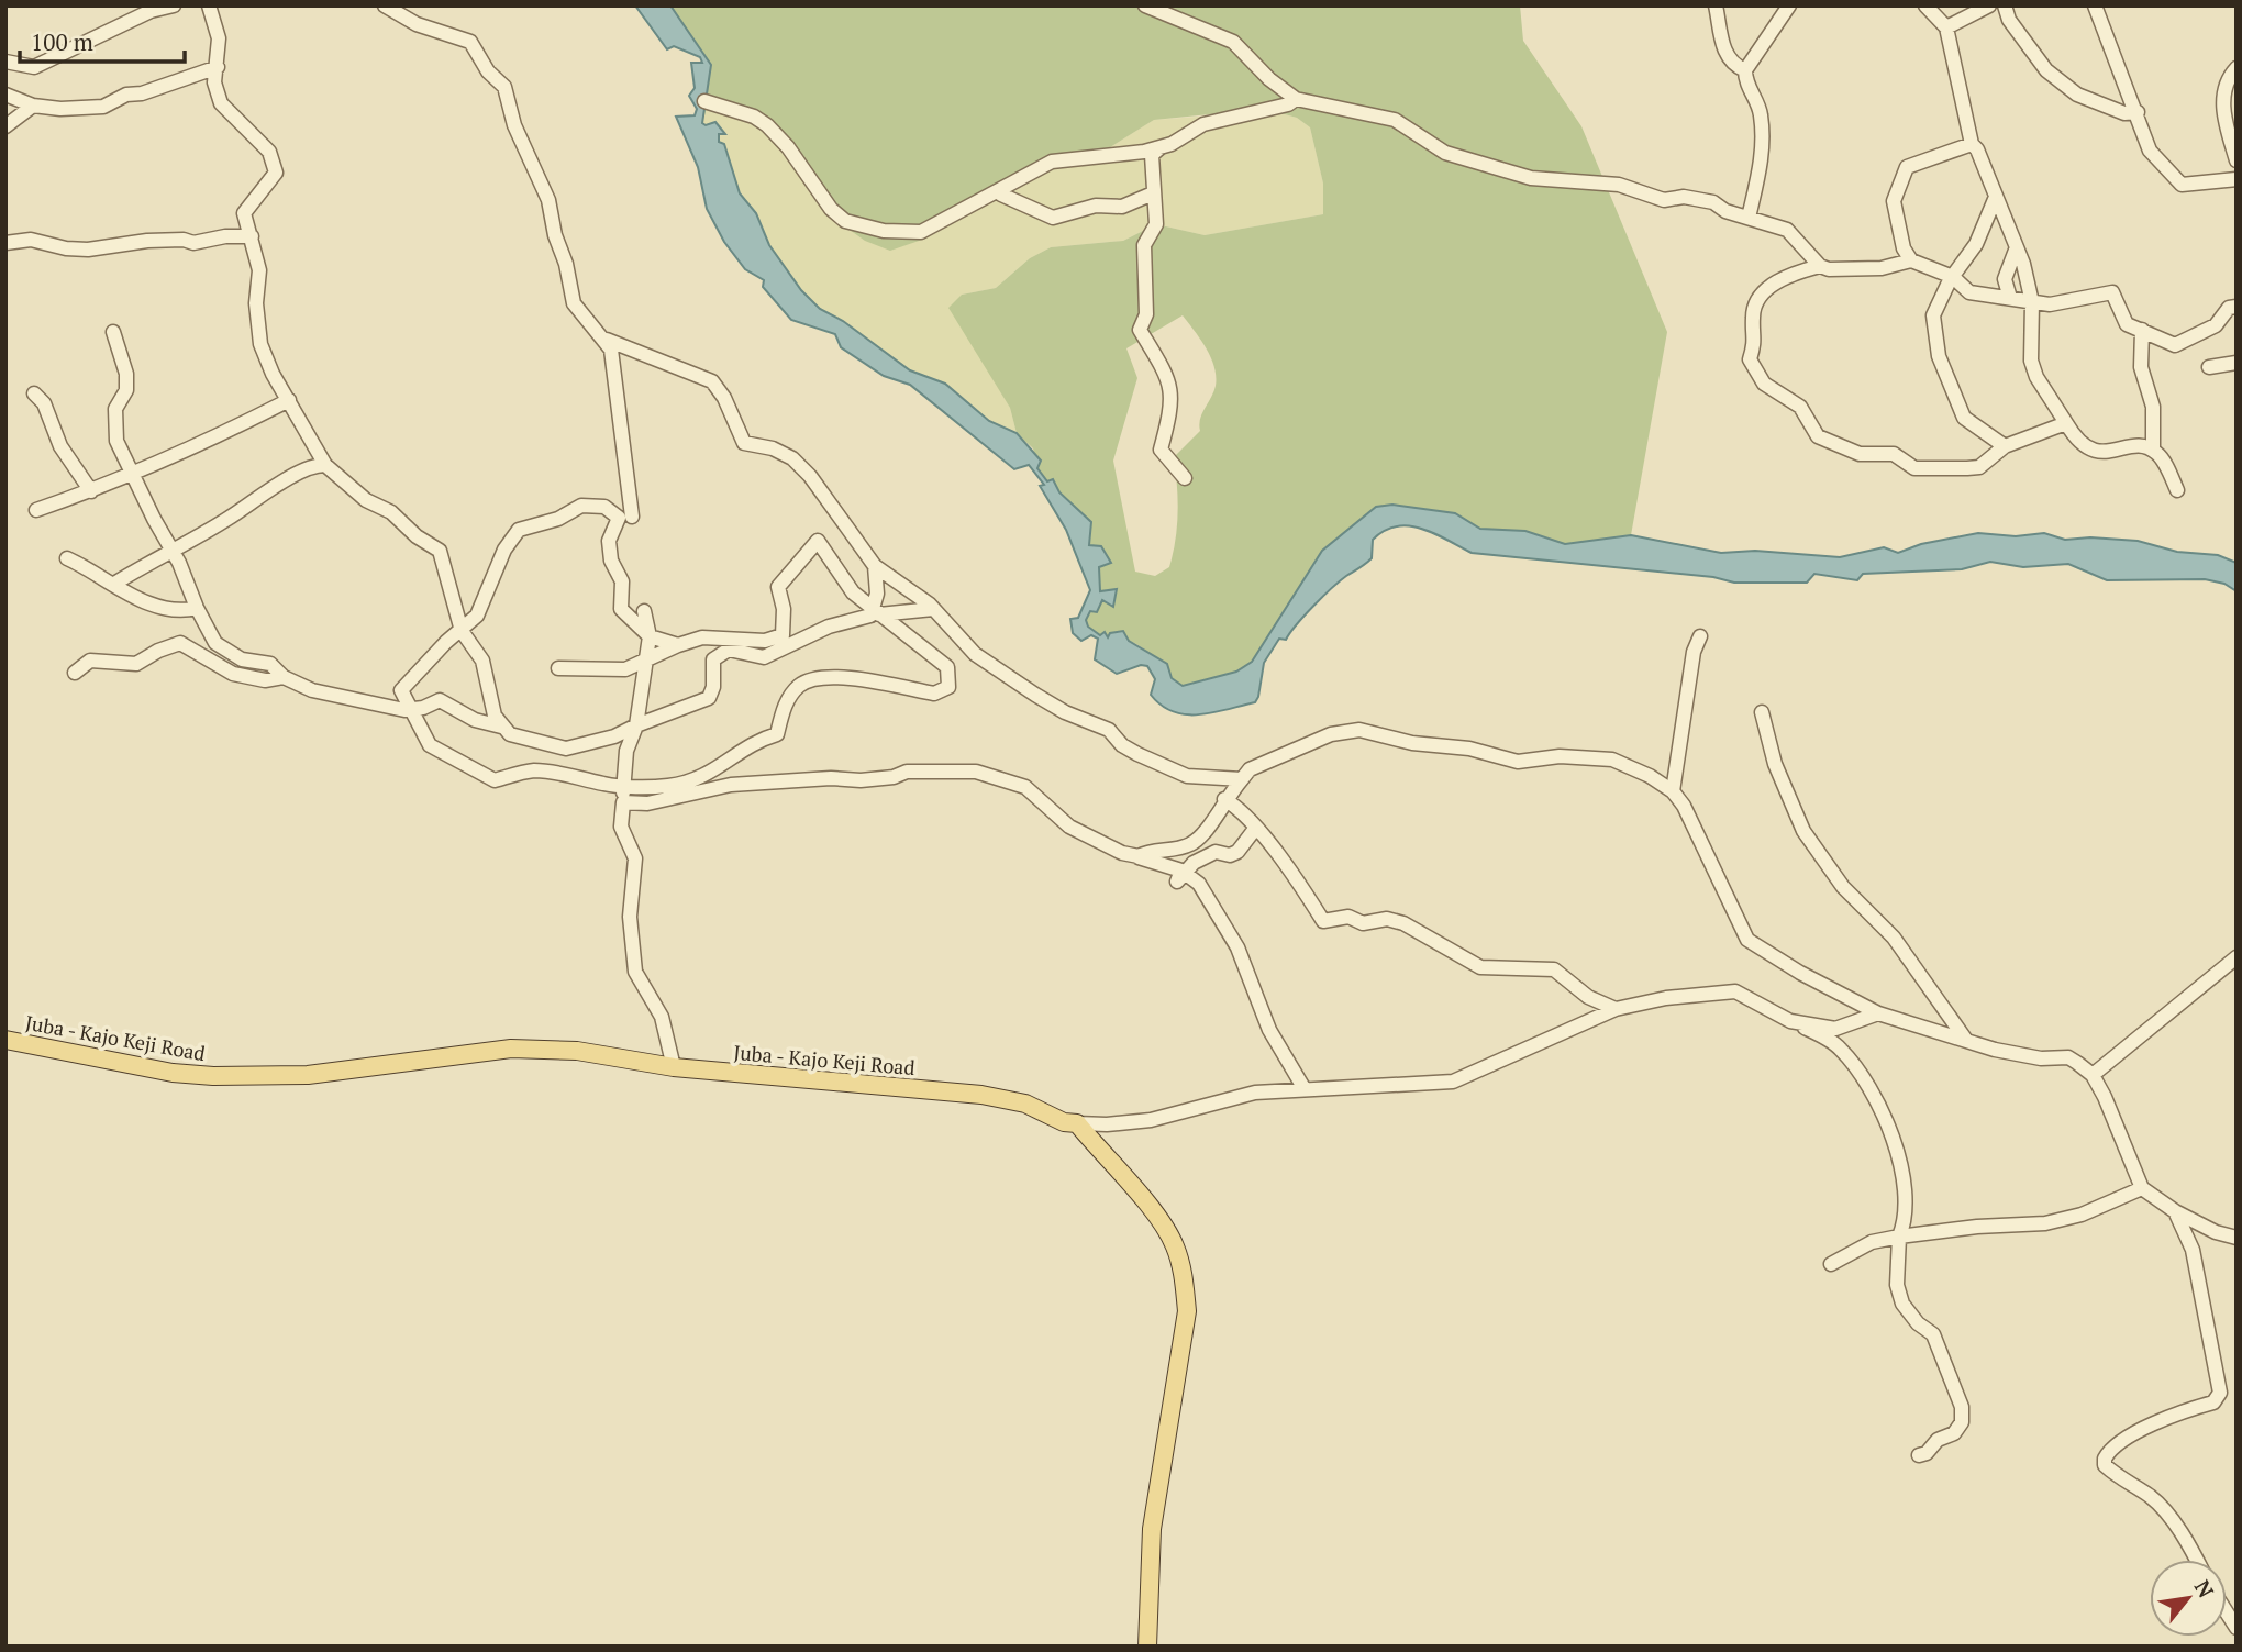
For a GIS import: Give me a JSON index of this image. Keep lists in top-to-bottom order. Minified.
{"streets":{"main road":["Juba - Kajo Keji Road"]},"scale_bar":"100 m","north":"top right"}
